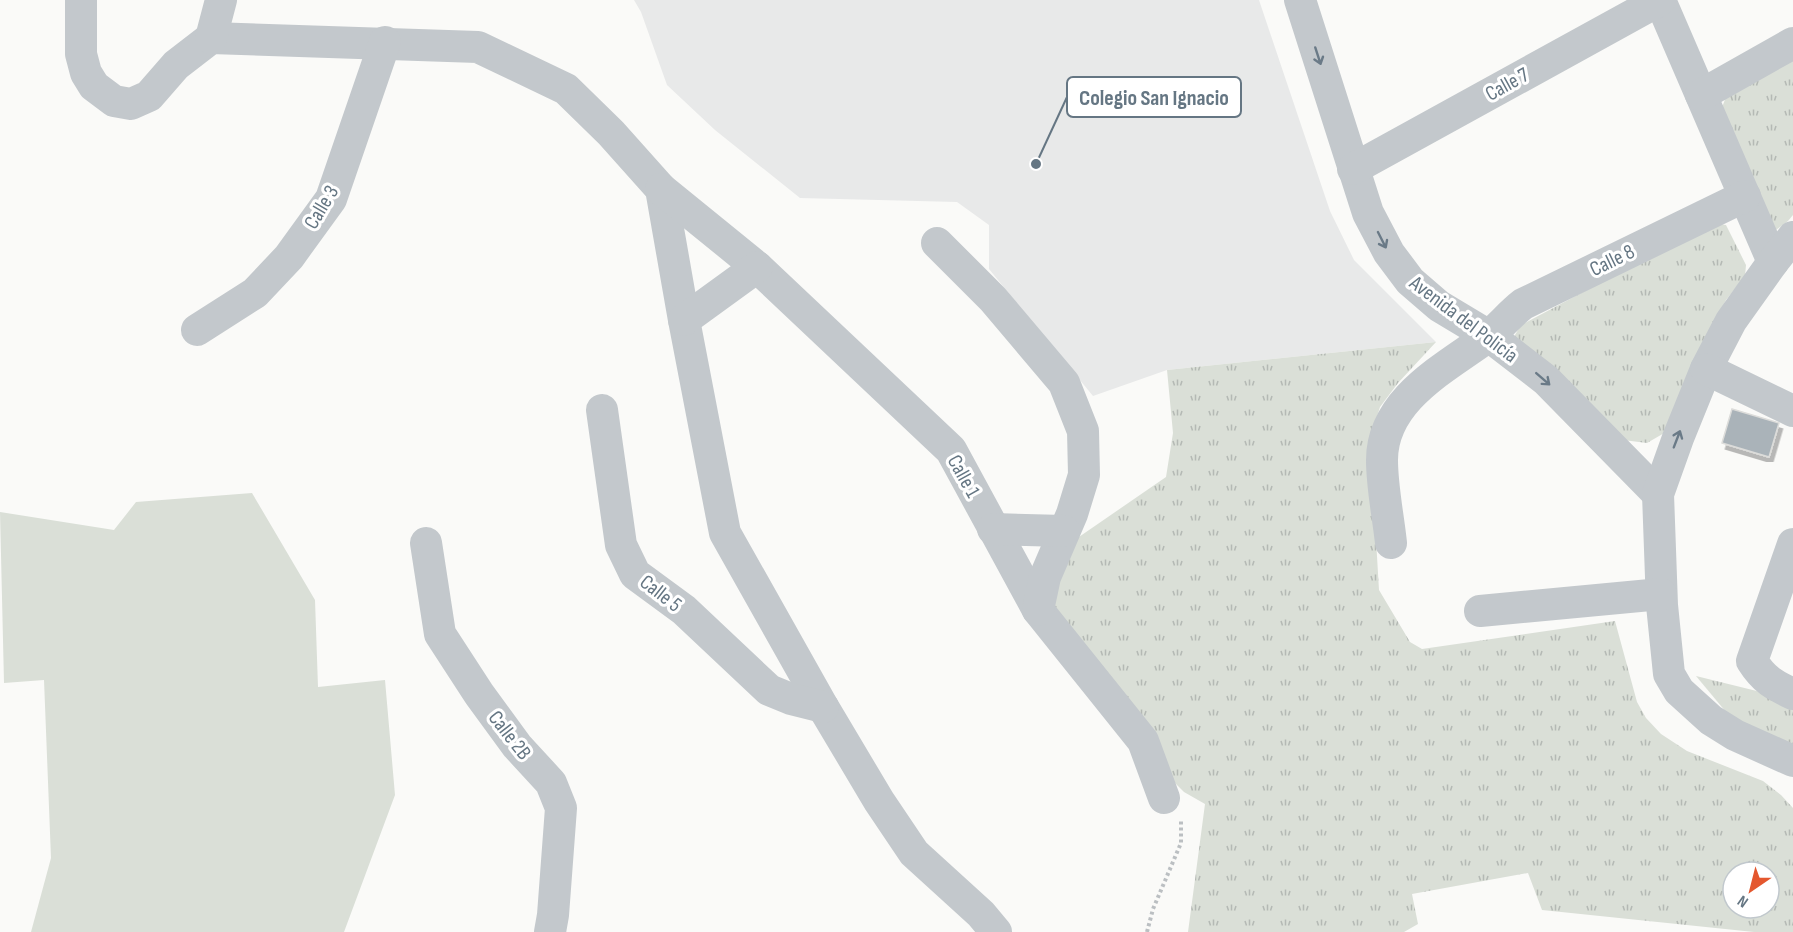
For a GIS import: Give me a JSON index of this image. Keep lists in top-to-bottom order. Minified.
{"streets":{"street":["Calle 7","Calle 3","Calle 8","Avenida del Policía","Calle 1","Calle 5","Calle 2B"]},"crossings":[["Calle 7","Avenida del Policía"],["Calle 3","Calle 1"],["Calle 8","Avenida del Policía"]],"one_way":["Avenida del Policía"],"places":["Colegio San Ignacio"],"north":"bottom left"}
